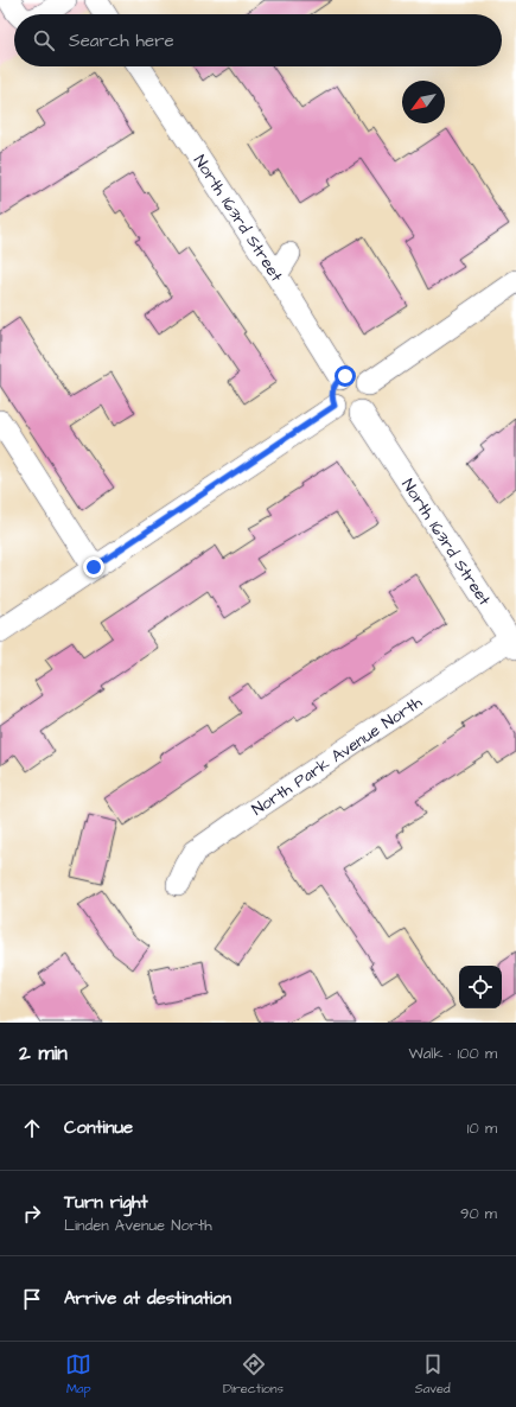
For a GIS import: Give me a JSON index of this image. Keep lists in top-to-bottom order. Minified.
{"streets":{"street":["North 163rd Street","North Park Avenue North"]},"crossings":[["North 163rd Street","North Park Avenue North"]],"north":"bottom left","page":{"search":"Search here","heading":["2 min","Walk · 100 m"],"list":[["Continue","10 m"],["Turn right","Linden Avenue North","90 m"],"Arrive at destination"],"nav":["Map","Directions","Saved"]}}
